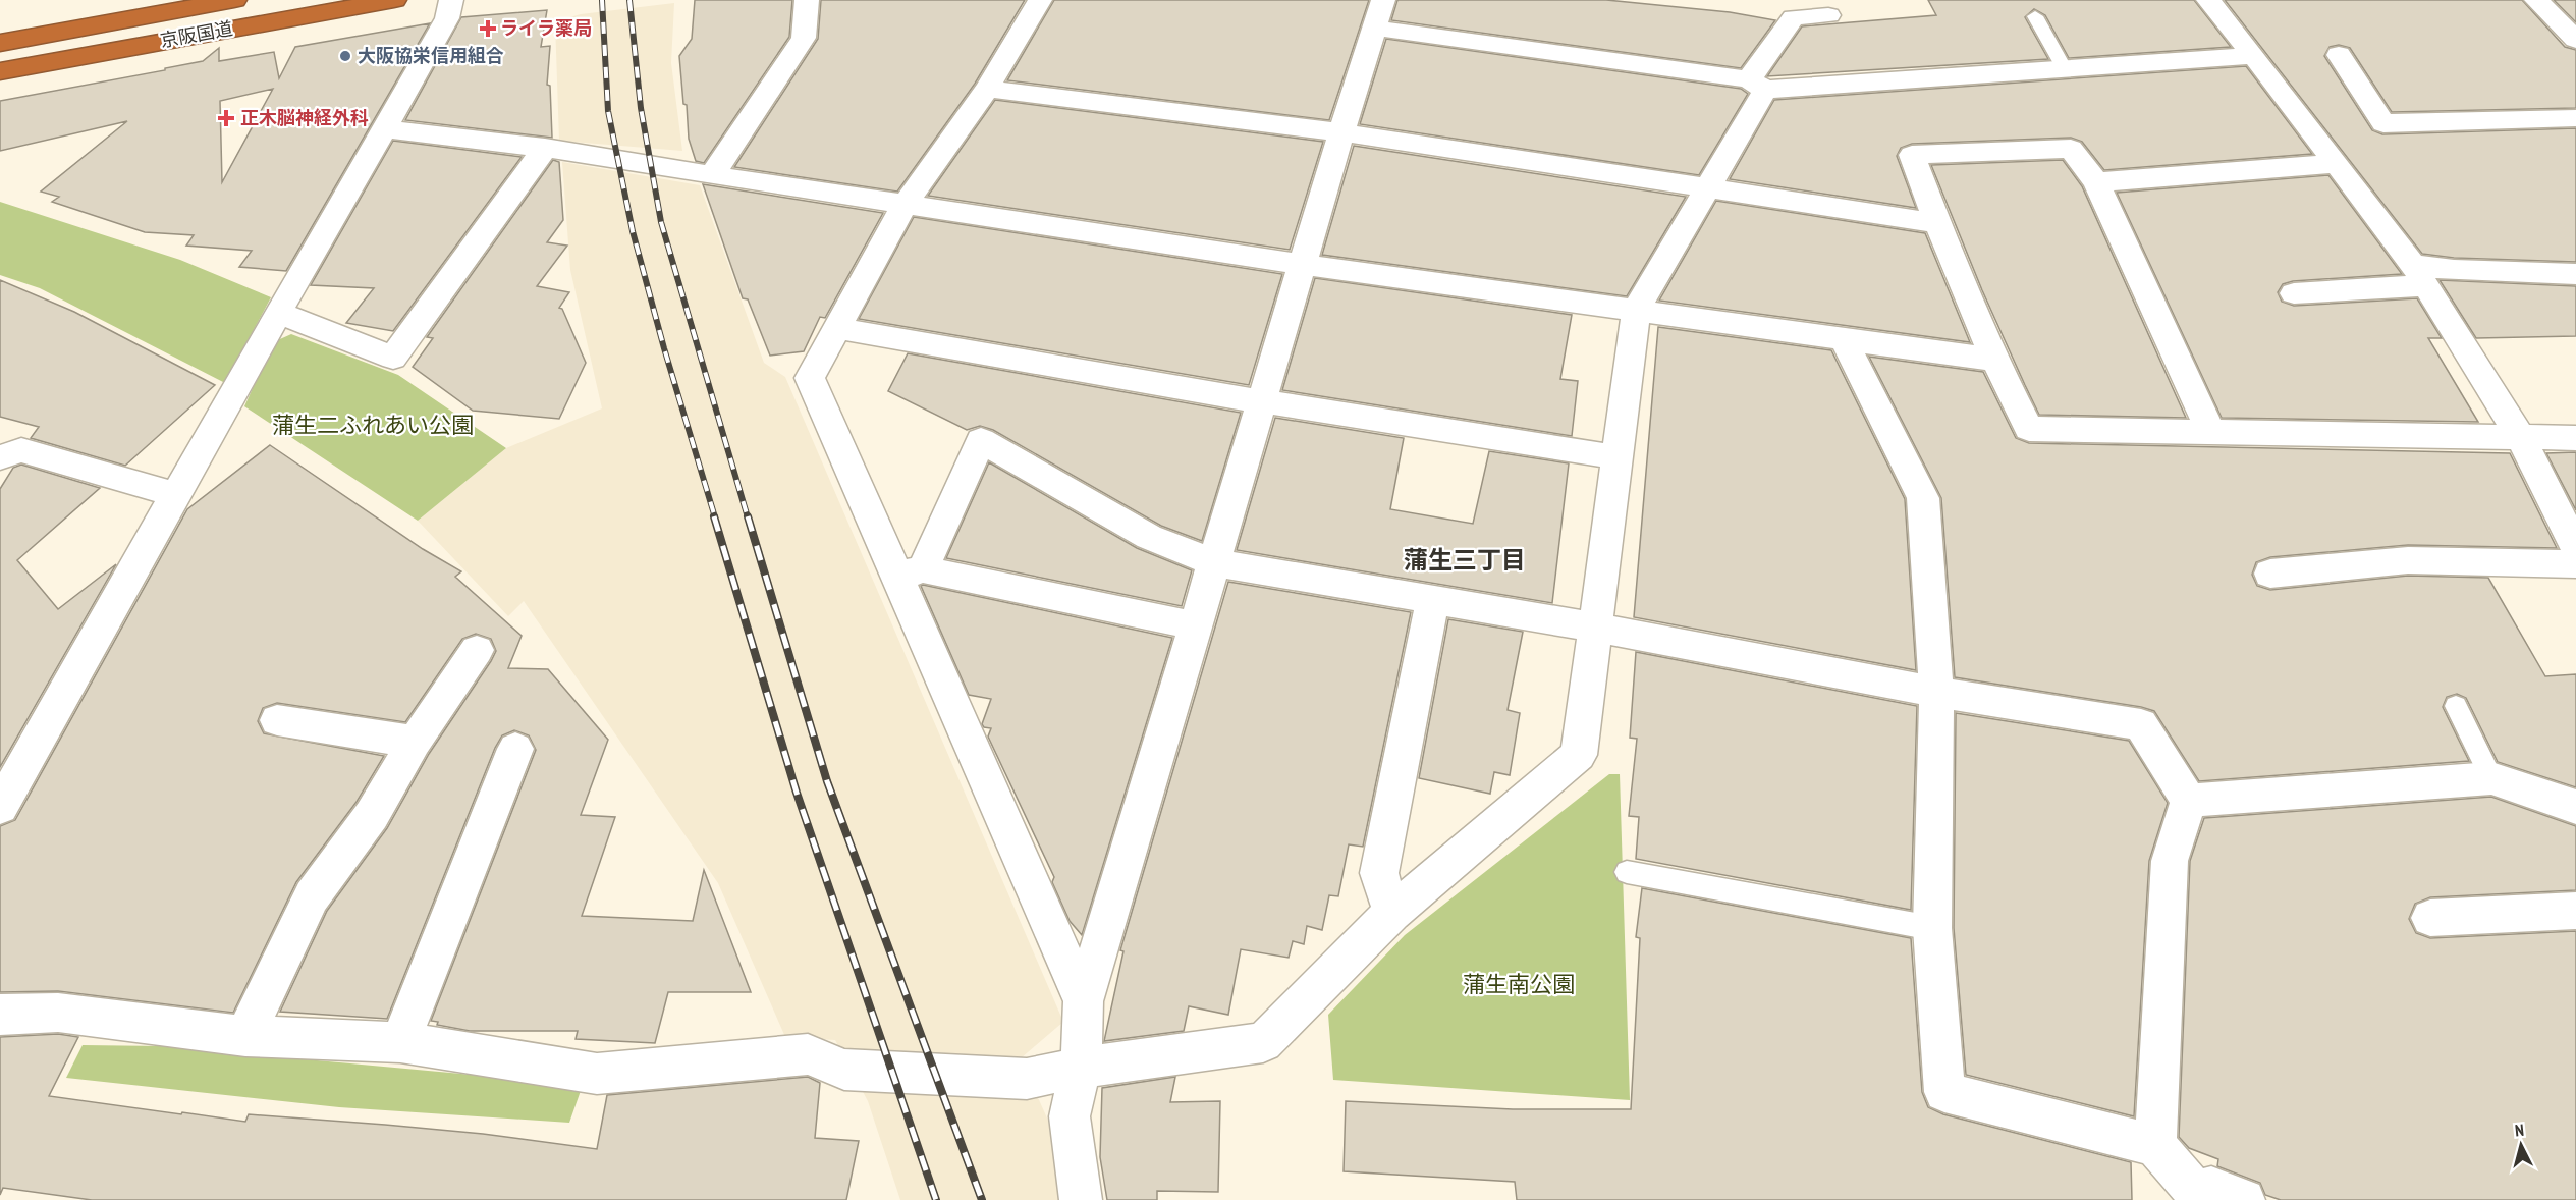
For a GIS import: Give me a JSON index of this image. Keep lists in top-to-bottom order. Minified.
{"streets":{"highway":["京阪国道"]},"districts":["蒲生三丁目"],"parks":["蒲生二ふれあい公園","蒲生南公園"],"places":{"health":["ライラ薬局","正木脳神経外科"],"other":["大阪協栄信用組合"]},"north":"top"}
